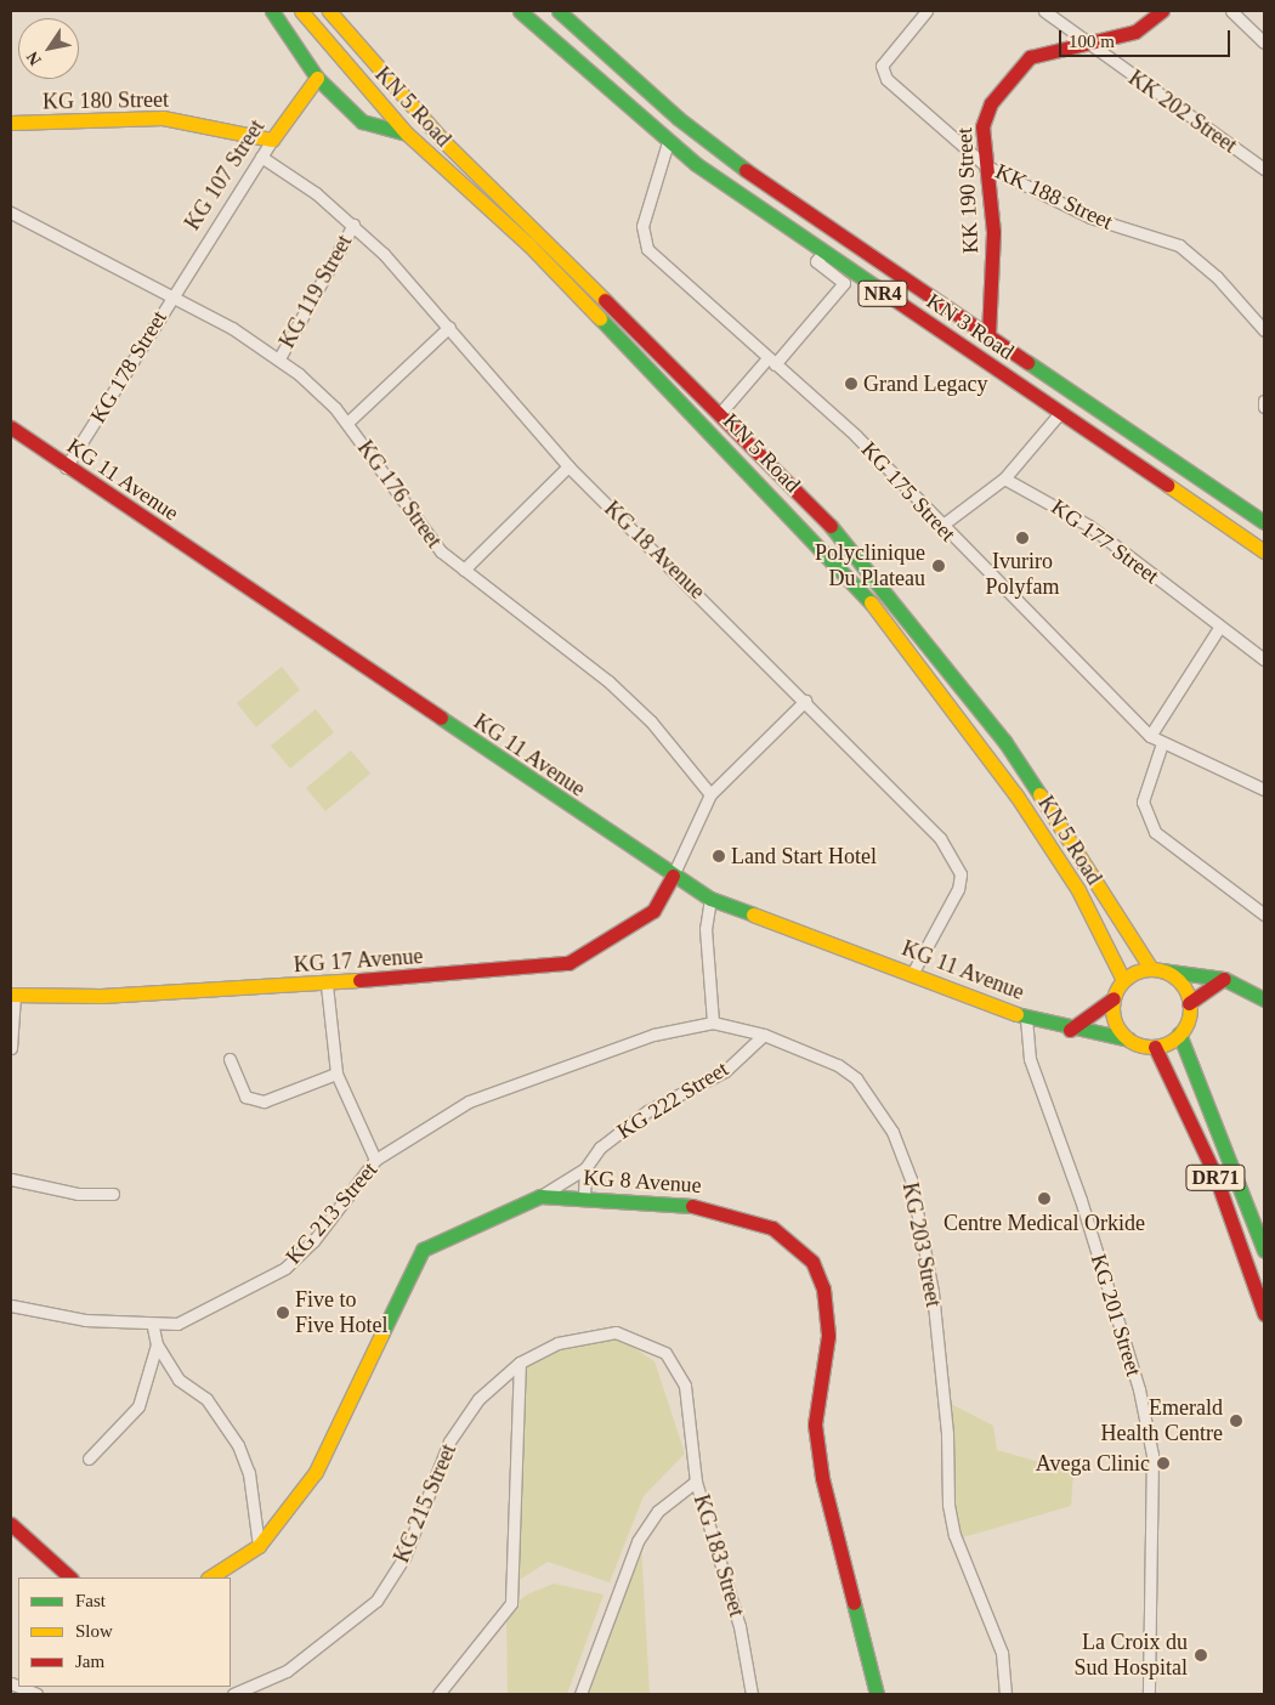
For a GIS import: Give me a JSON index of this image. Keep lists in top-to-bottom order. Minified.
{"streets":{"main road":["KG 180 Street","KN 5 Road","KG 107 Street","KK 190 Street","NR4","KN 3 Road","KG 11 Avenue","KG 17 Avenue","DR71","KG 8 Avenue"],"street":["KK 202 Street","KK 188 Street","KG 119 Street","KG 178 Street","KG 175 Street","KG 176 Street","KG 177 Street","KG 18 Avenue","KG 222 Street","KG 213 Street","KG 203 Street","KG 201 Street","KG 215 Street","KG 183 Street"]},"crossings":[["KG 180 Street","KG 107 Street"],["KN 5 Road","KG 11 Avenue"],["KN 5 Road","DR71"],["KK 202 Street","KK 190 Street"],["KG 107 Street","KG 178 Street"],["KG 107 Street","KG 176 Street"],["KG 107 Street","KG 18 Avenue"],["KK 190 Street","KK 188 Street"],["KK 190 Street","KN 3 Road"],["KG 119 Street","KG 176 Street"],["KG 119 Street","KG 18 Avenue"],["KN 3 Road","KG 175 Street"],["KG 178 Street","KG 11 Avenue"],["KG 178 Street","KG 176 Street"],["KG 11 Avenue","KG 18 Avenue"],["KG 11 Avenue","KG 17 Avenue"],["KG 11 Avenue","DR71"],["KG 11 Avenue","KG 201 Street"],["KG 222 Street","KG 8 Avenue"],["KG 222 Street","KG 203 Street"],["KG 213 Street","KG 203 Street"],["KG 215 Street","KG 183 Street"]],"places":["Grand Legacy","Ivuriro Polyfam","Polyclinique Du Plateau","Land Start Hotel","Centre Medical Orkide","Five to Five Hotel","Emerald Health Centre","Avega Clinic","La Croix du Sud Hospital"],"legend":["Fast","Slow","Jam"],"scale_bar":"100 m","north":"bottom left"}
